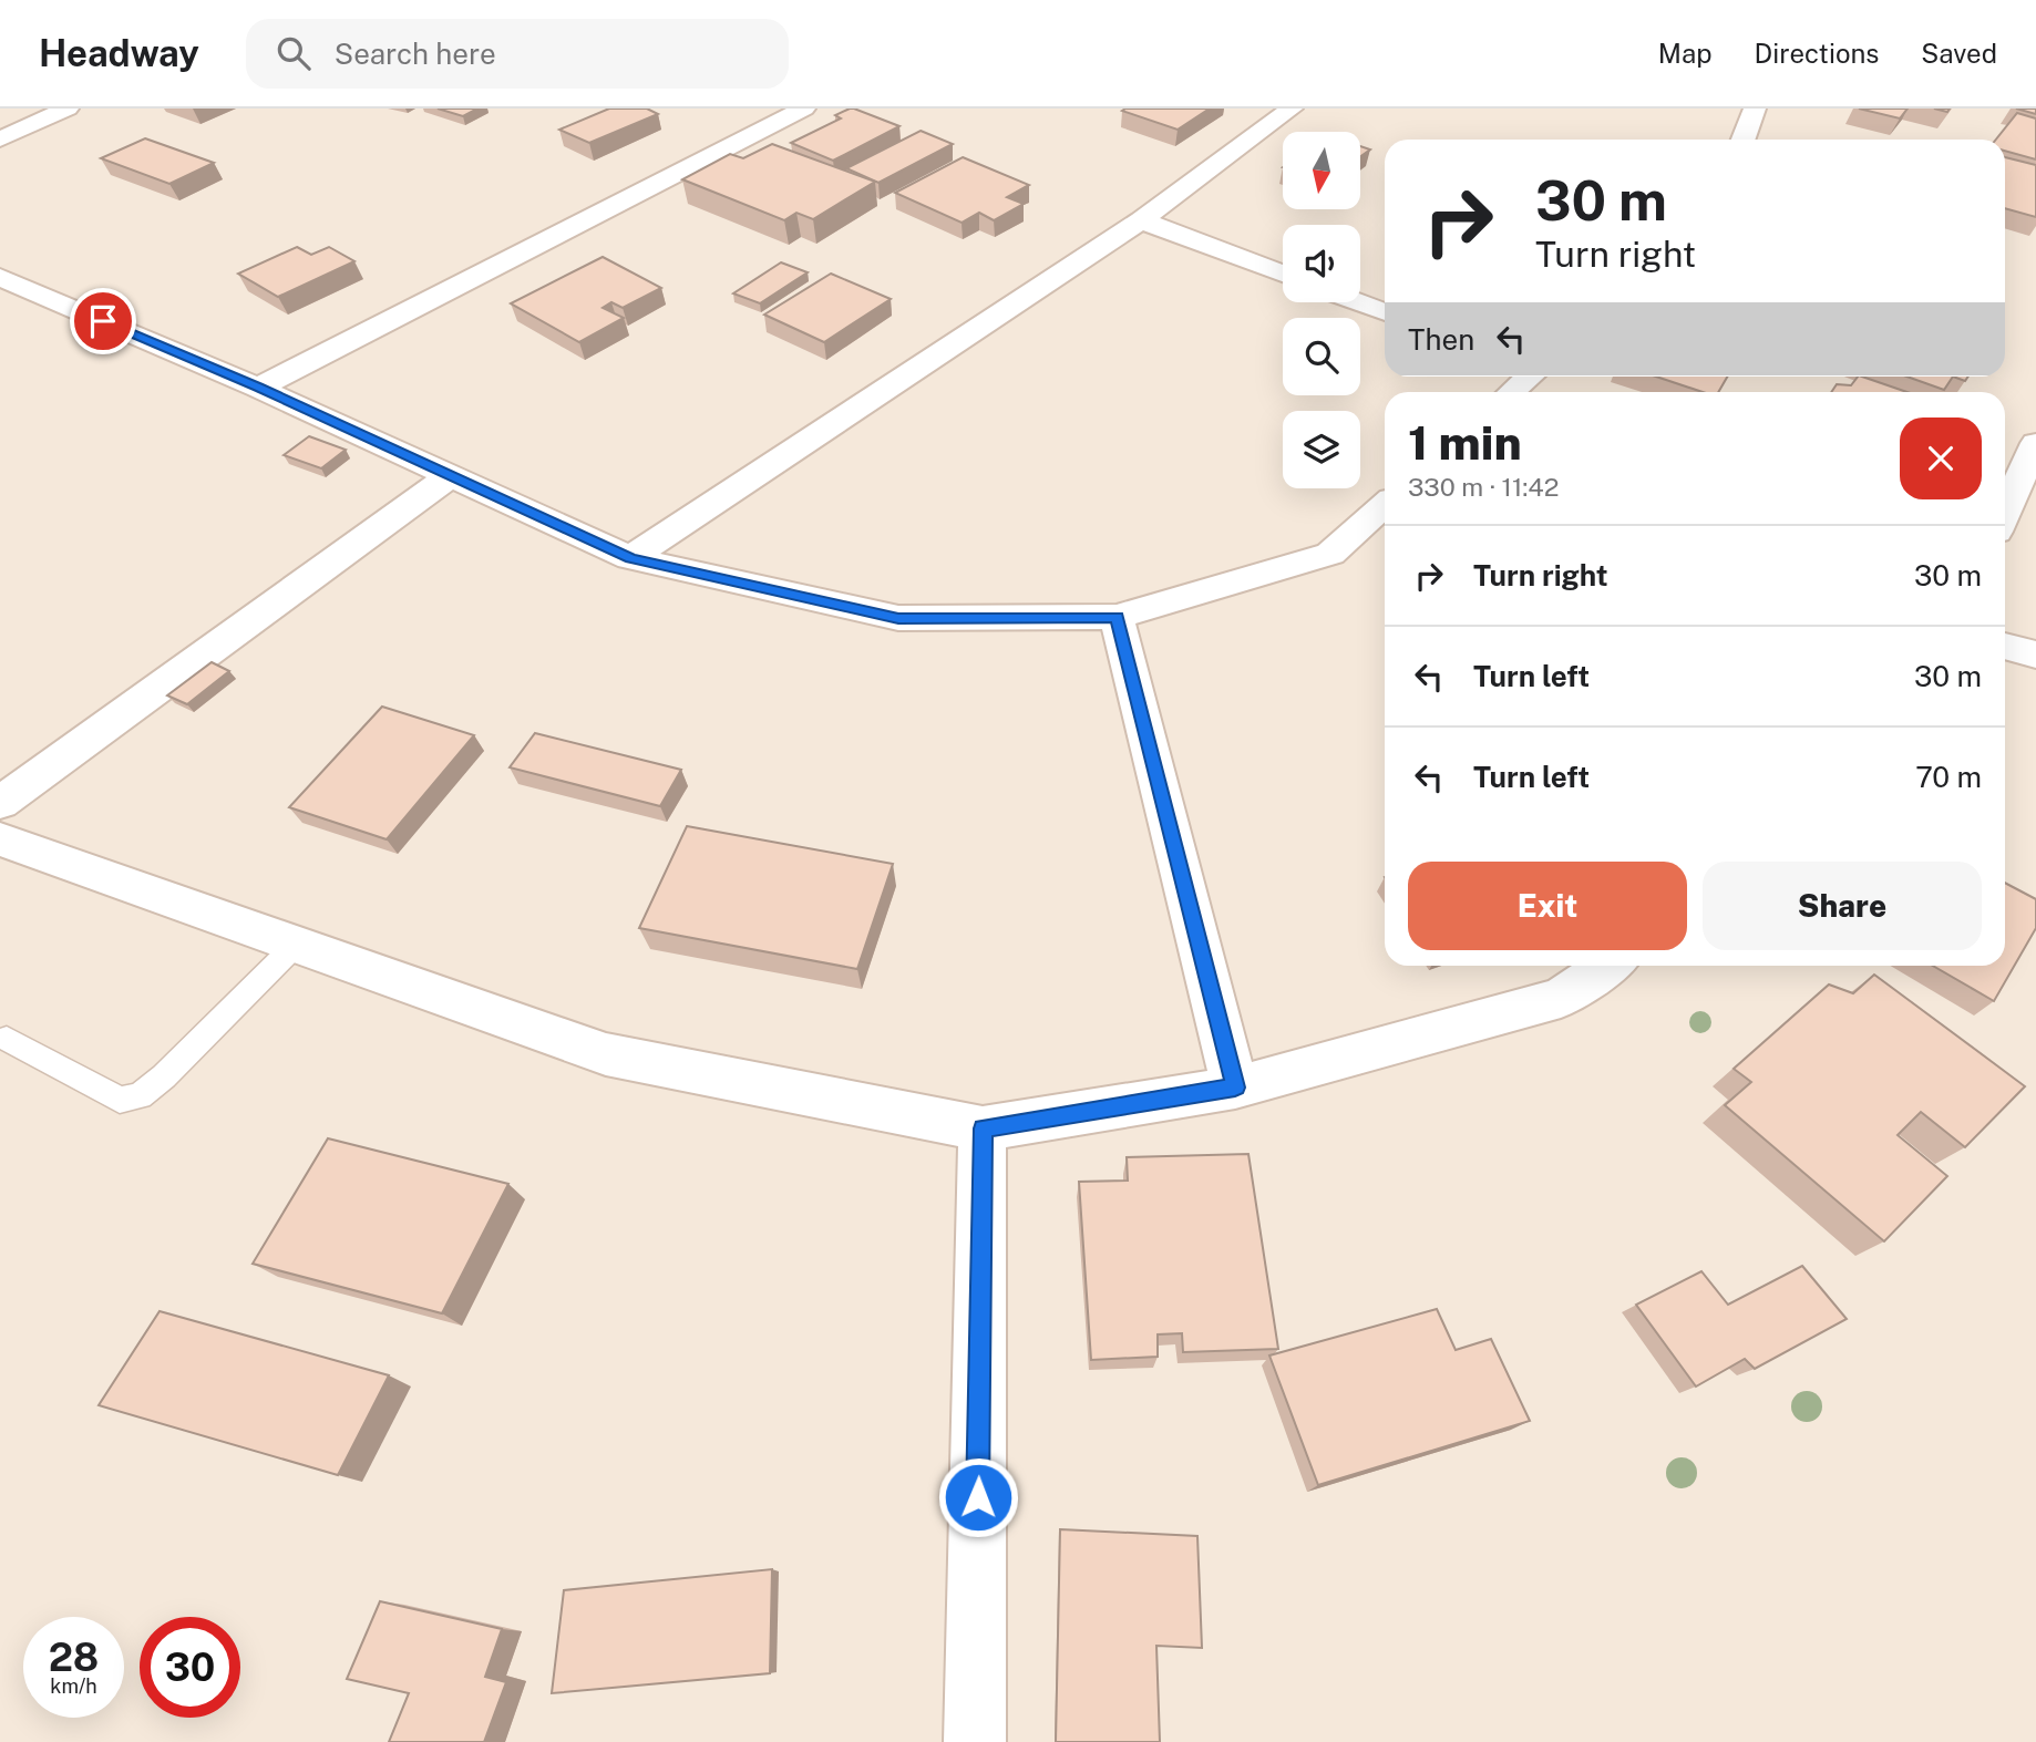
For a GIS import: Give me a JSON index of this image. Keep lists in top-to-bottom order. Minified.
{"north":"bottom","page":{"header":"Headway","search":"Search here","nav":["Map","Directions","Saved"],"turn":["30 m","Turn right"],"then":"Then","heading":["1 min","330 m · 11:42"],"list":[{"name":"Turn right","value":"30 m"},{"name":"Turn left","value":"30 m"},{"name":"Turn left","value":"70 m"}],"buttons":["Exit","Share"],"speed":"28 km/h","limit":"30"}}
